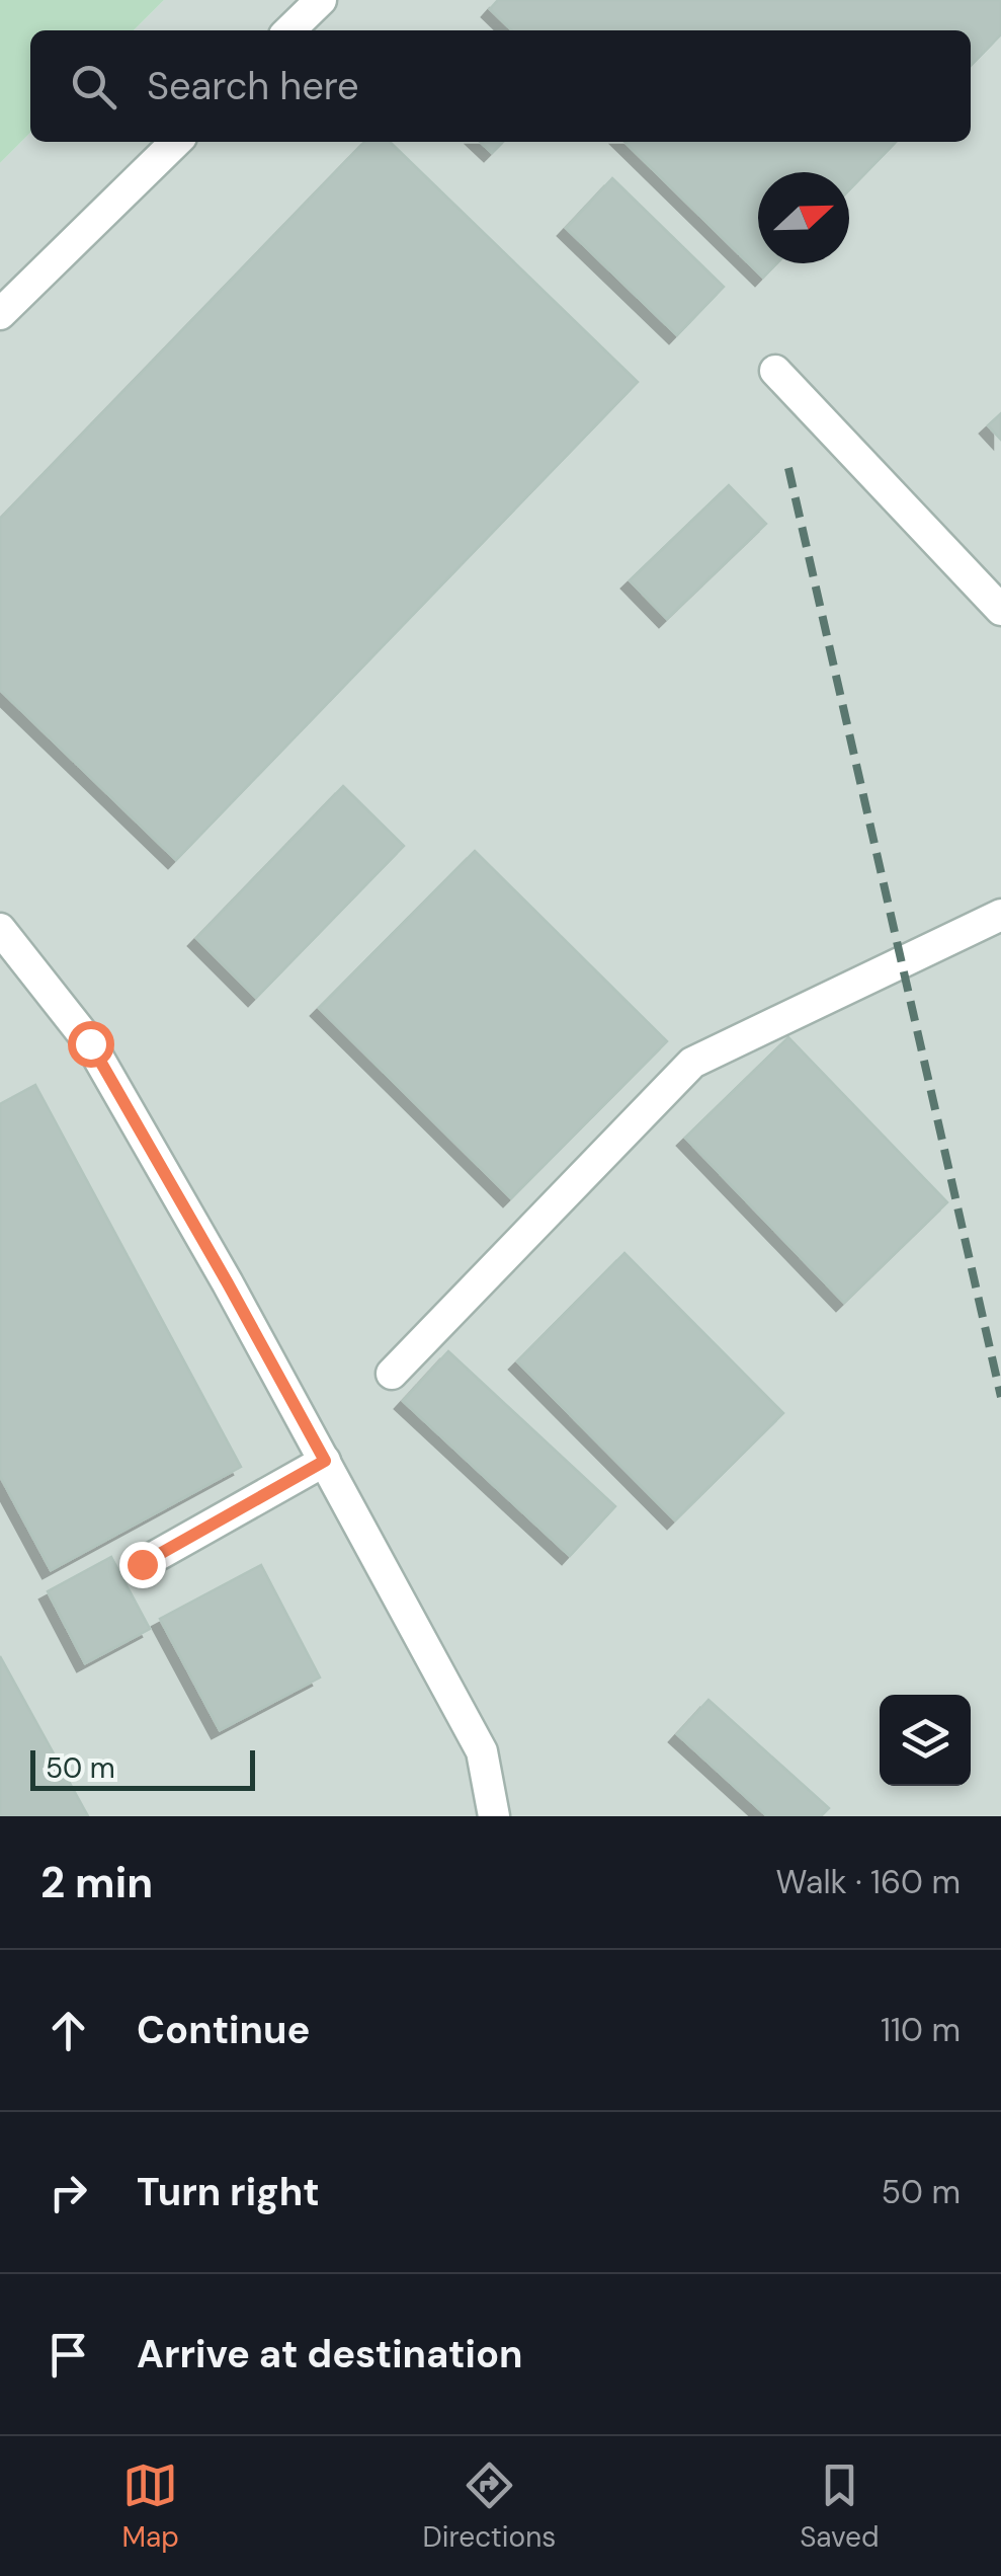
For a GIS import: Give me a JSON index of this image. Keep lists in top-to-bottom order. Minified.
{"scale_bar":"50 m","north":"right","page":{"search":"Search here","scale":"50 m","heading":["2 min","Walk · 160 m"],"list":[["Continue","110 m"],["Turn right","50 m"],"Arrive at destination"],"nav":["Map","Directions","Saved"]}}
